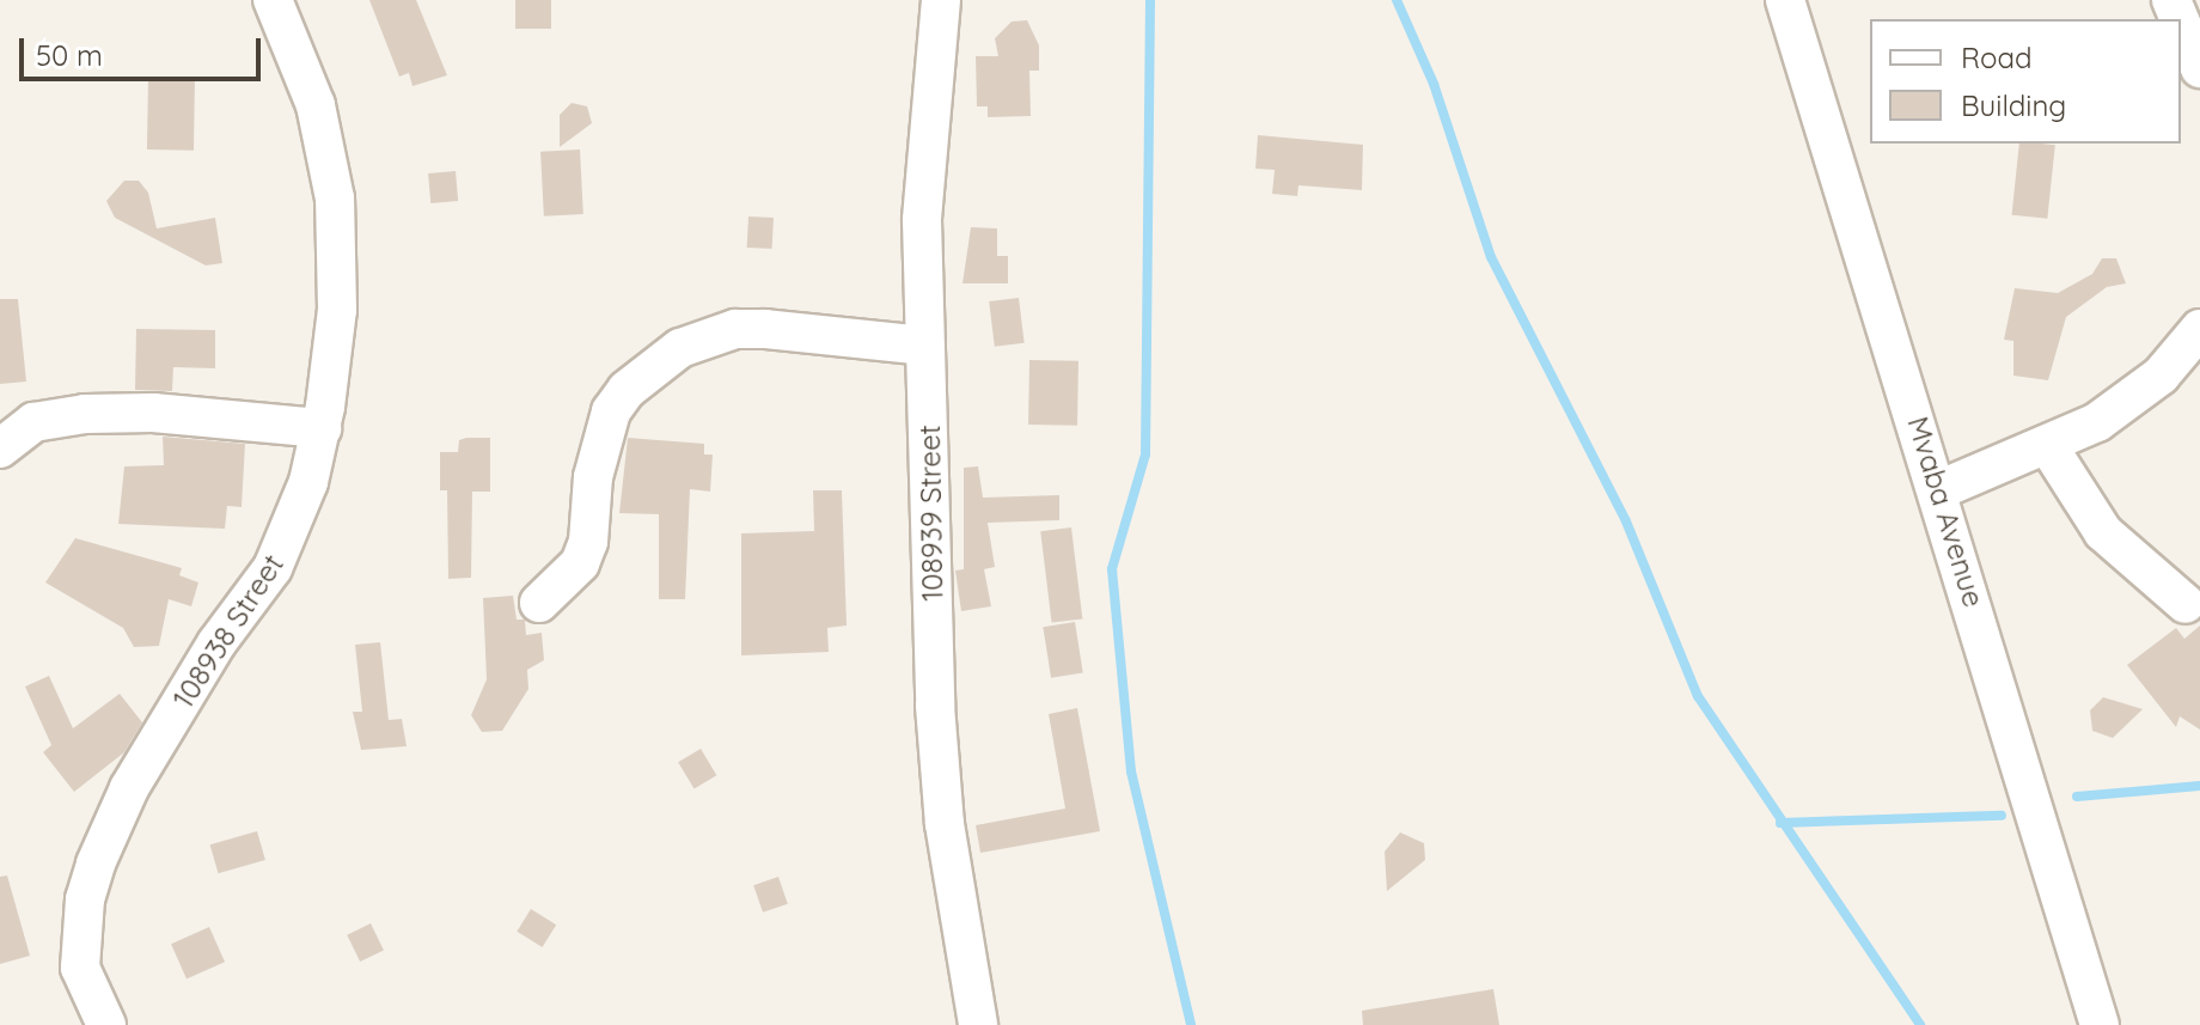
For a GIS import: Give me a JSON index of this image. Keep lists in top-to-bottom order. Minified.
{"streets":{"street":["Mvaba Avenue","108939 Street","108938 Street"]},"legend":["Road","Building"],"scale_bar":"50 m"}
